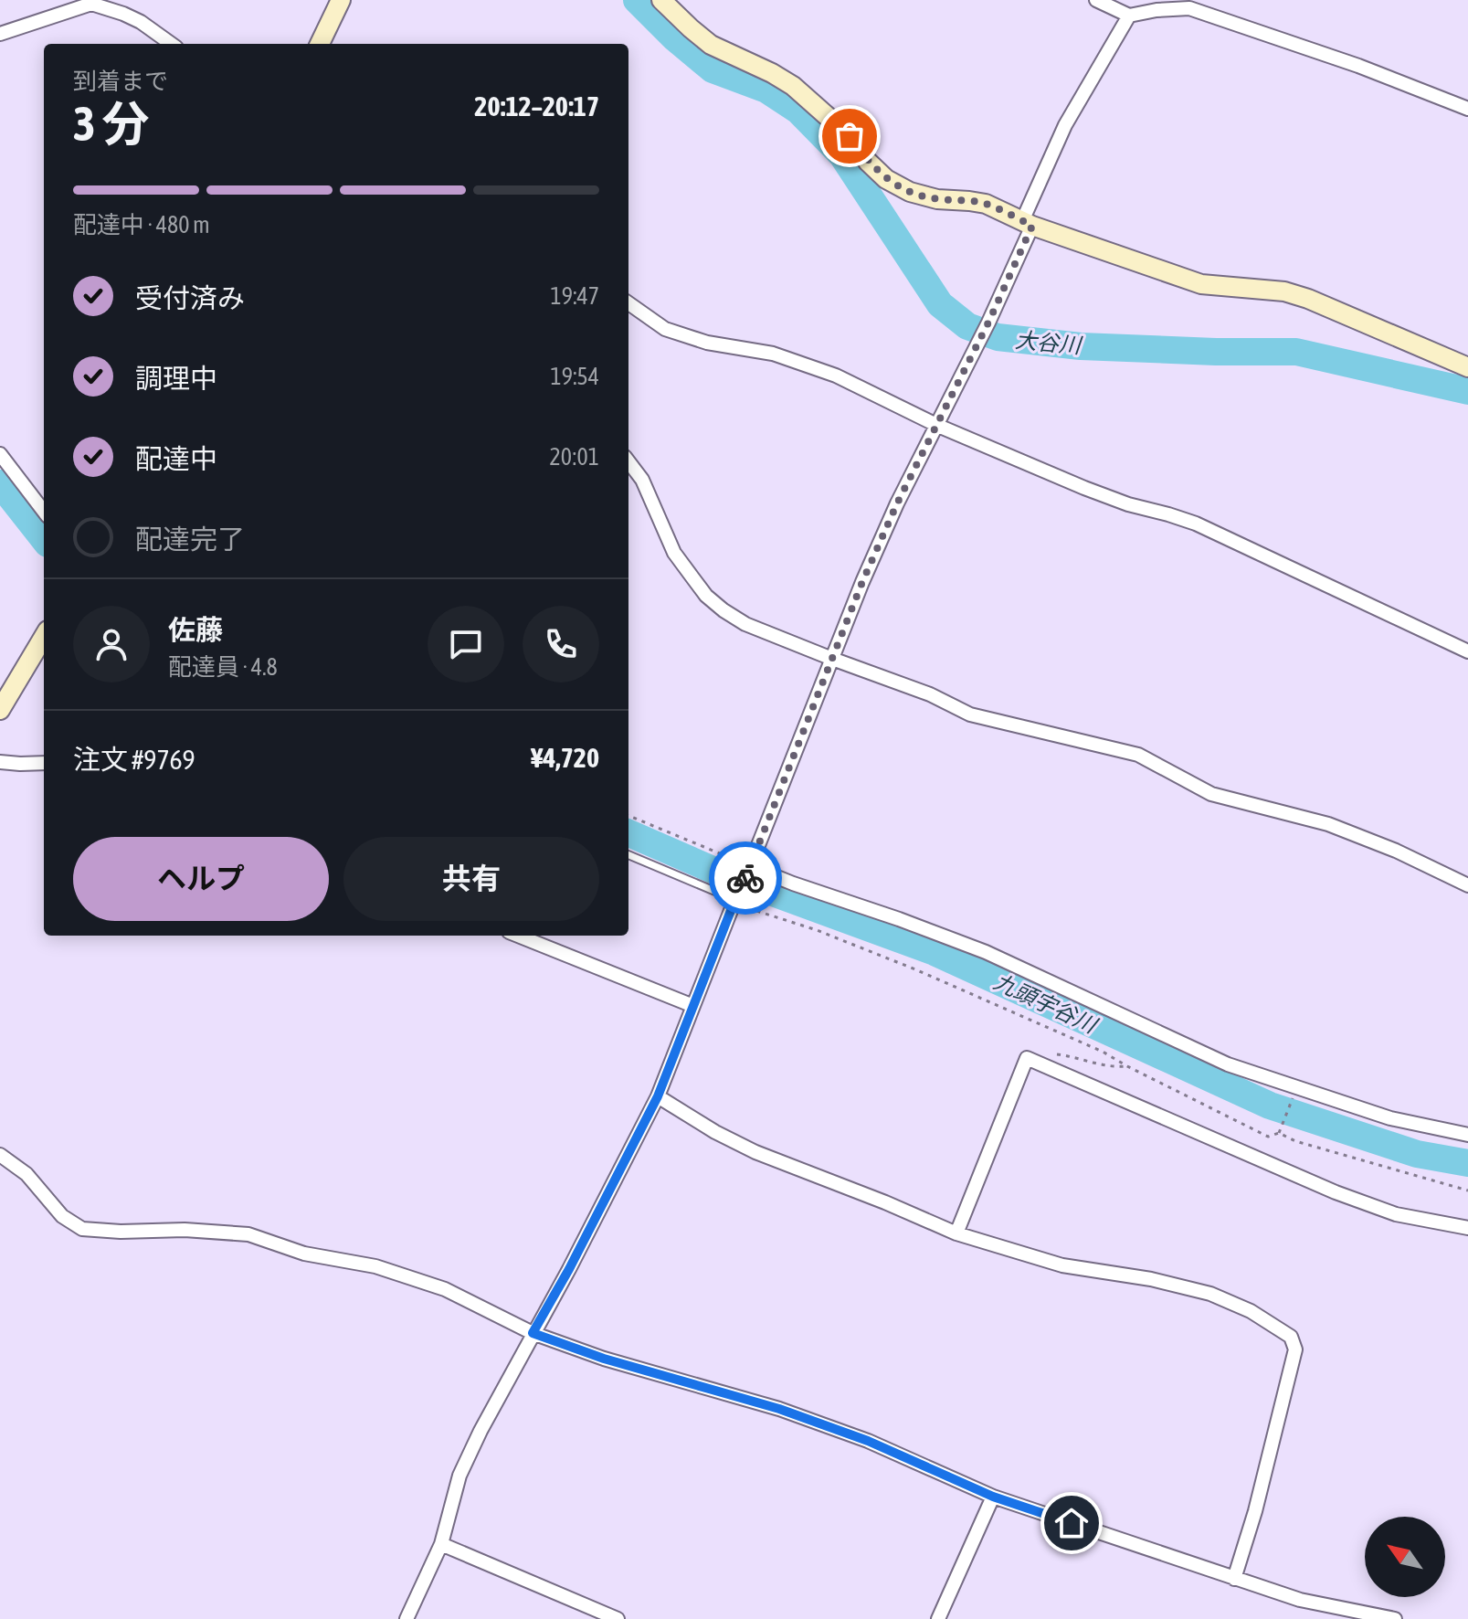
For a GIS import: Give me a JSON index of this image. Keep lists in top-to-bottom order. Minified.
{"water":["大谷川","九頭宇谷川"],"north":"top left","page":{"heading":["3 分","到着まで","20:12–20:17"],"panel":["佐藤","配達員 · 4.8","注文 #9769","¥4,720"],"bar":"配達中 · 480 m","list":[["受付済み","19:47"],["調理中","19:54"],["配達中","20:01"],"配達完了"],"buttons":["ヘルプ","共有"]}}
